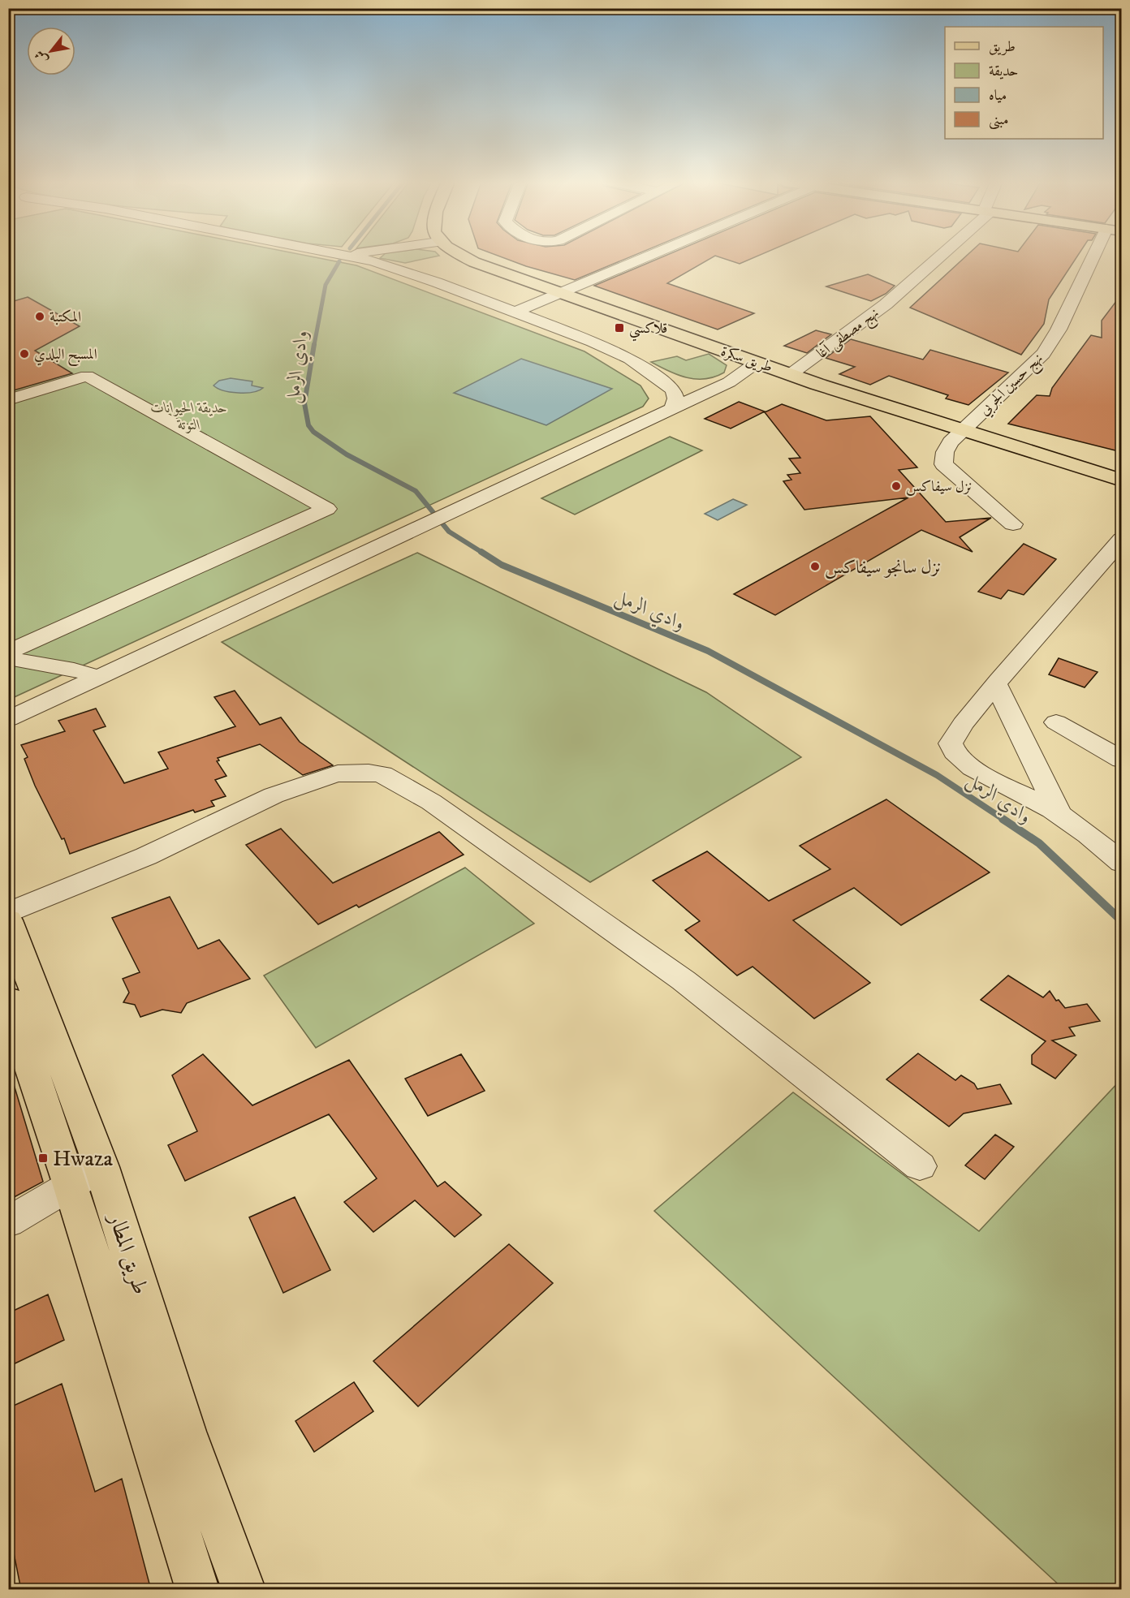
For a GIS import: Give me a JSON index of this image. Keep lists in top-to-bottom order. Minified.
{"streets":{"main road":["طريق سكرة","طريق المطار"],"street":["نهج مصطفى آغا","نهج حسين الجربي"]},"crossings":[["نهج مصطفى آغا","طريق سكرة"],["طريق سكرة","نهج حسين الجربي"]],"water":["وادي الرمل"],"parks":["حديقة الحيوانات التوتة"],"places":{"other":["المكتبة","المسبح البلدي","نزل سيفاكس","نزل سانجو سيفاكس"],"transit":["قلاكسي","Hwaza"]},"legend":["طريق","حديقة","مياه","مبنى"],"north":"bottom left"}
